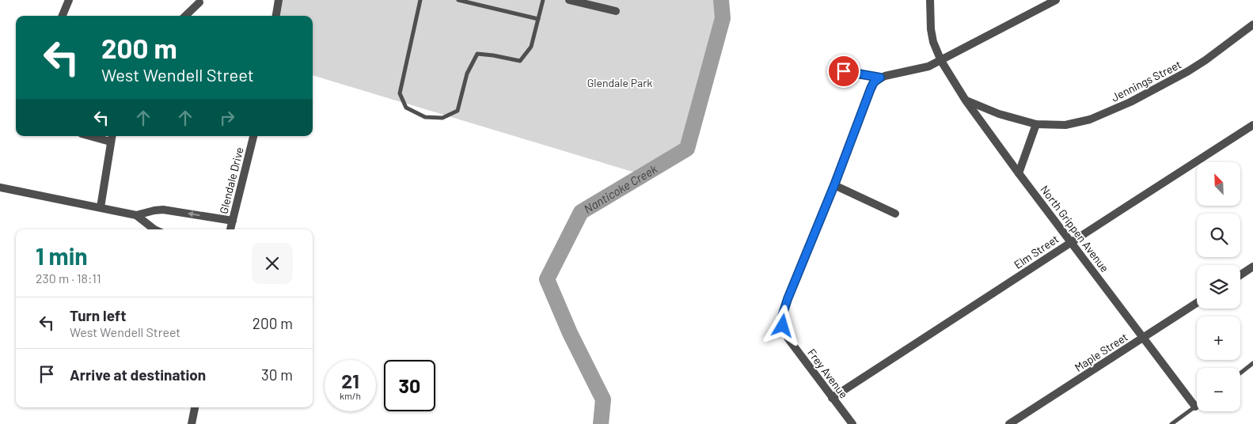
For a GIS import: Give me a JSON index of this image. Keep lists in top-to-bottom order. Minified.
{"streets":{"street":["Jennings Street","Glendale Drive","North Grippen Avenue","Elm Street","Maple Street","Frey Avenue"]},"crossings":[["Jennings Street","North Grippen Avenue"],["North Grippen Avenue","Elm Street"],["North Grippen Avenue","Maple Street"],["Elm Street","Frey Avenue"]],"water":["Nanticoke Creek"],"parks":["Glendale Park"],"north":"top left","page":{"turn":["200 m","West Wendell Street"],"map_buttons":["+","−"],"heading":["1 min","230 m · 18:11"],"list":[{"name":"Turn left","note":"West Wendell Street","value":"200 m"},{"name":"Arrive at destination","value":"30 m"}],"speed":"21 km/h","limit":"30"}}
